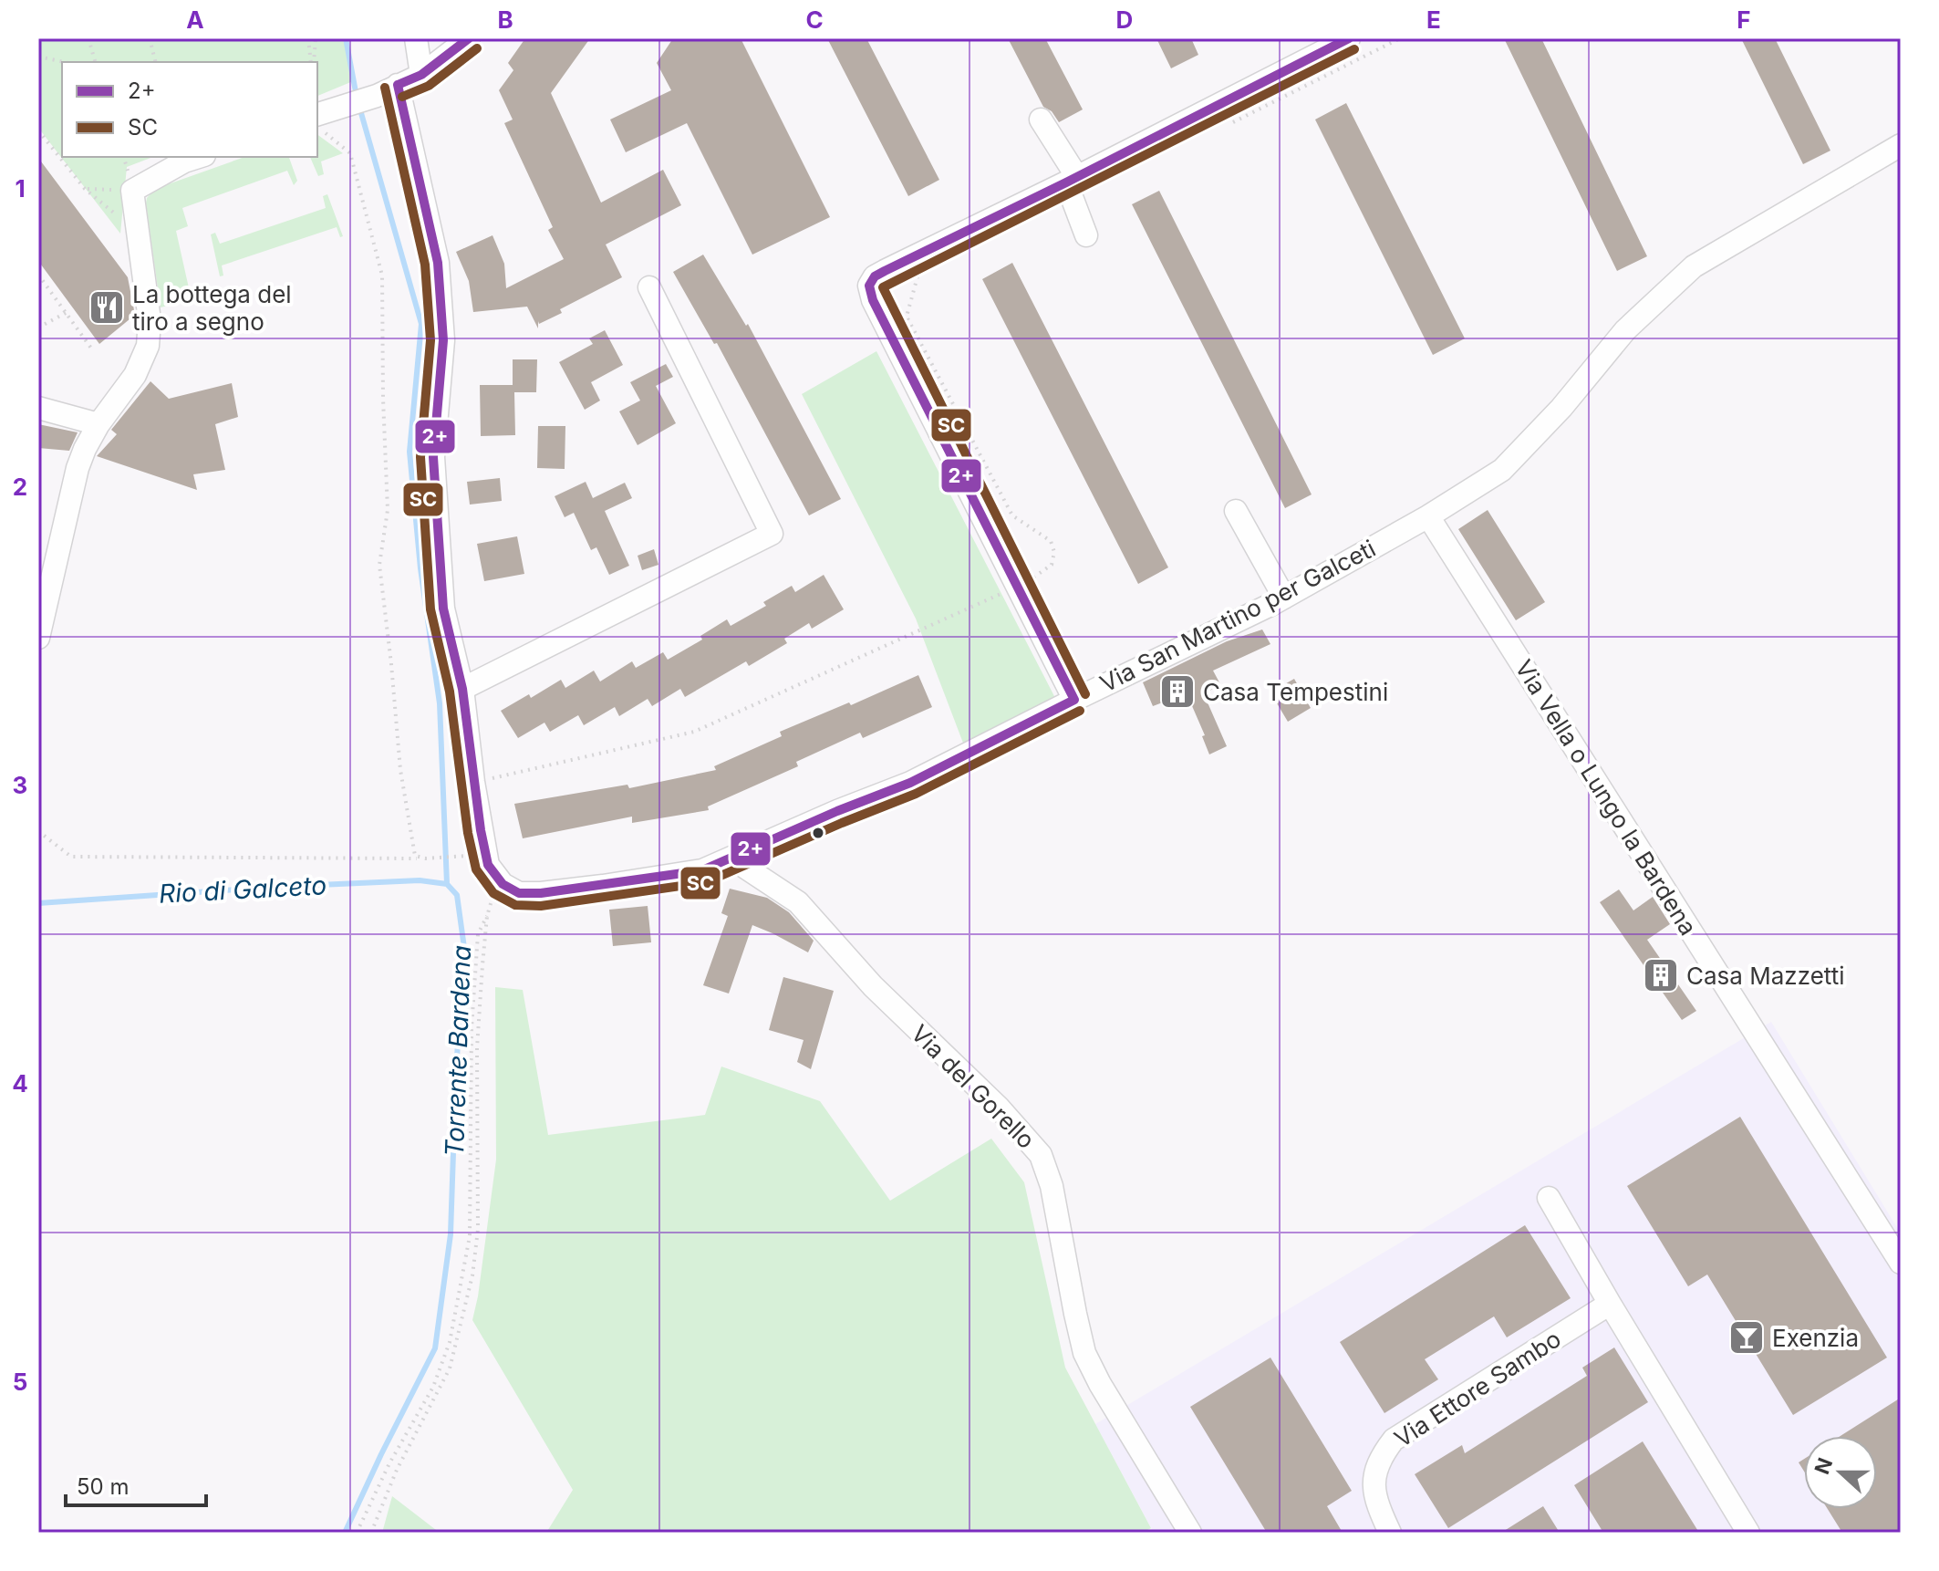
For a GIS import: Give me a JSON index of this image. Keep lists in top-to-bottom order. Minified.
{"streets":{"street":["Via San Martino per Galceti","Via Vella o Lungo la Bardena","Via del Gorello","Via Ettore Sambo"]},"crossings":[["Via San Martino per Galceti","Via Vella o Lungo la Bardena"],["Via San Martino per Galceti","Via del Gorello"]],"water":["Rio di Galceto","Torrente Bardena"],"places":{"restaurant":["La bottega del tiro a segno"],"building":["Casa Tempestini","Casa Mazzetti"],"bar":["Exenzia"]},"lines":["transit line 2+","transit line SC"],"legend":["2+","SC"],"scale_bar":"50 m","north":"left","grid":{"columns":["A","B","C","D","E","F"],"rows":["1","2","3","4","5"]}}
